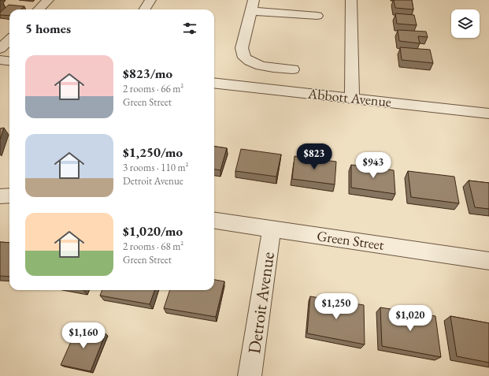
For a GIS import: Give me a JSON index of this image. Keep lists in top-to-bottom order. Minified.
{"streets":{"street":["Abbott Avenue","Green Street","Detroit Avenue"]},"crossings":[["Green Street","Detroit Avenue"]],"page":{"heading":"5 homes","list":[{"name":"$823/mo","note":"2 rooms · 66 m² · Green Street"},{"name":"$1,250/mo","note":"3 rooms · 110 m² · Detroit Avenue"},{"name":"$1,020/mo","note":"2 rooms · 68 m² · Green Street"}],"price":["$823","$943","$1,250","$1,020","$1,160"]}}
